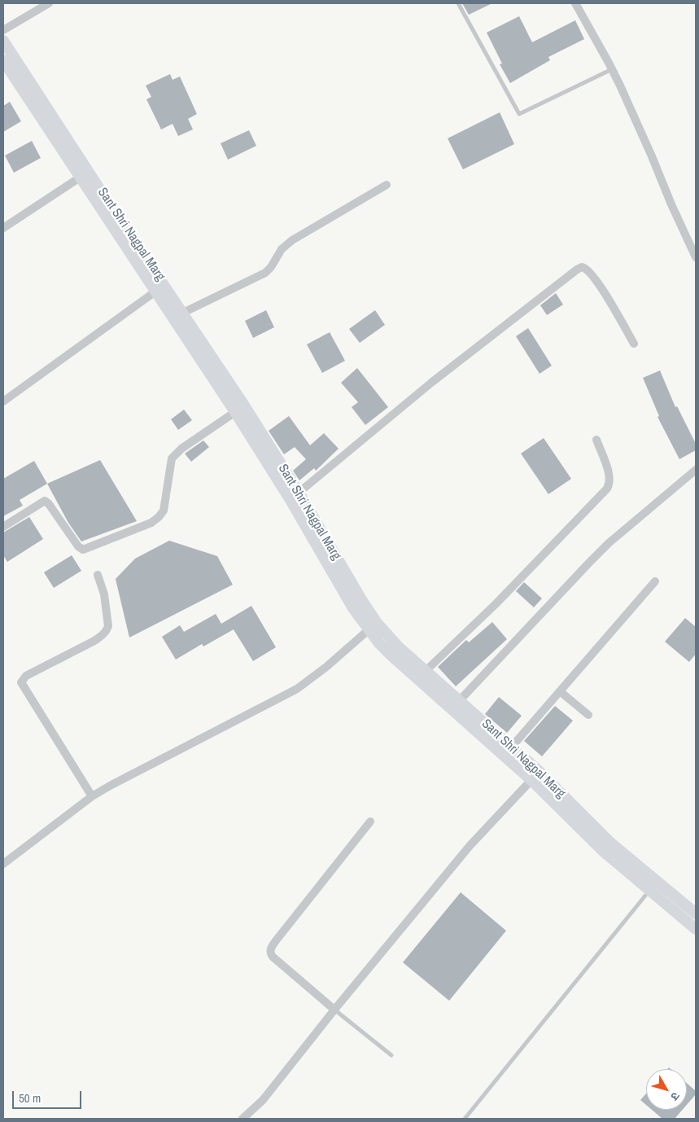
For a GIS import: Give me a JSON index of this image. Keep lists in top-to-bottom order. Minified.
{"streets":{"main road":["Sant Shri Nagpal Marg"]},"scale_bar":"50 m","north":"bottom right"}
